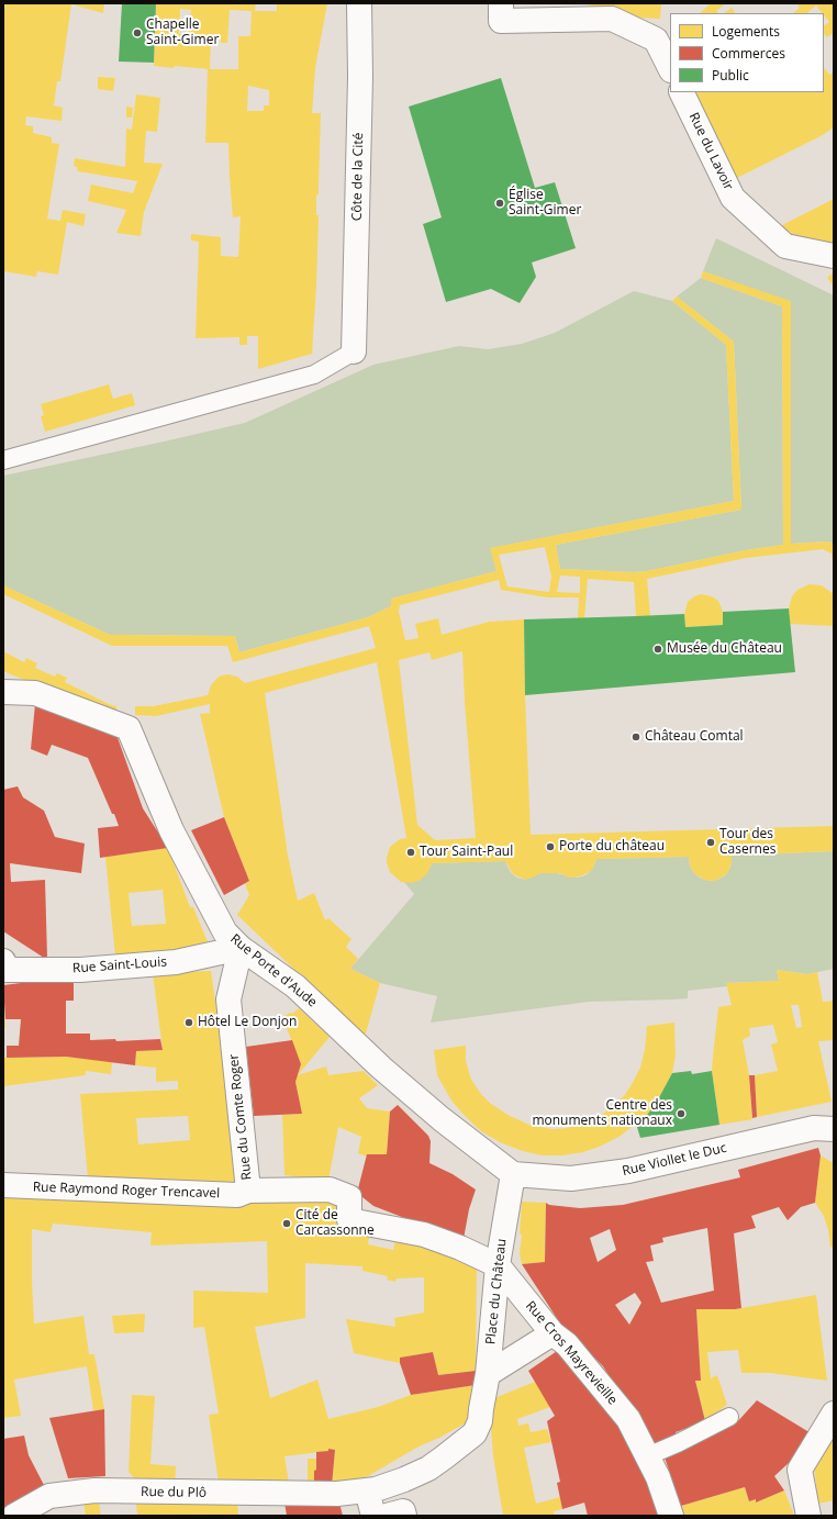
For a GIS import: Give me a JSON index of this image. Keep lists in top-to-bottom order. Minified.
{"streets":{"street":["Rue du Lavoir","Côte de la Cité","Rue Saint-Louis","Rue Porte d'Aude","Rue du Comte Roger","Rue Viollet le Duc","Rue Raymond Roger Trencavel","Place du Château","Rue Cros Mayrevieille","Rue du Plô"]},"crossings":[["Rue Saint-Louis","Rue Porte d'Aude"],["Rue Saint-Louis","Rue du Comte Roger"],["Rue Porte d'Aude","Rue du Comte Roger"],["Rue Porte d'Aude","Rue Viollet le Duc"],["Rue Porte d'Aude","Place du Château"],["Rue du Comte Roger","Rue Raymond Roger Trencavel"],["Rue du Comte Roger","Place du Château"],["Rue du Comte Roger","Rue Cros Mayrevieille"],["Rue Viollet le Duc","Place du Château"],["Place du Château","Rue Cros Mayrevieille"],["Place du Château","Rue du Plô"]],"places":["Chapelle Saint-Gimer","Église Saint-Gimer","Musée du Château","Château Comtal","Tour des Casernes","Porte du château","Tour Saint-Paul","Hôtel Le Donjon","Centre des monuments nationaux","Cité de Carcassonne"],"legend":["Logements","Commerces","Public"]}
